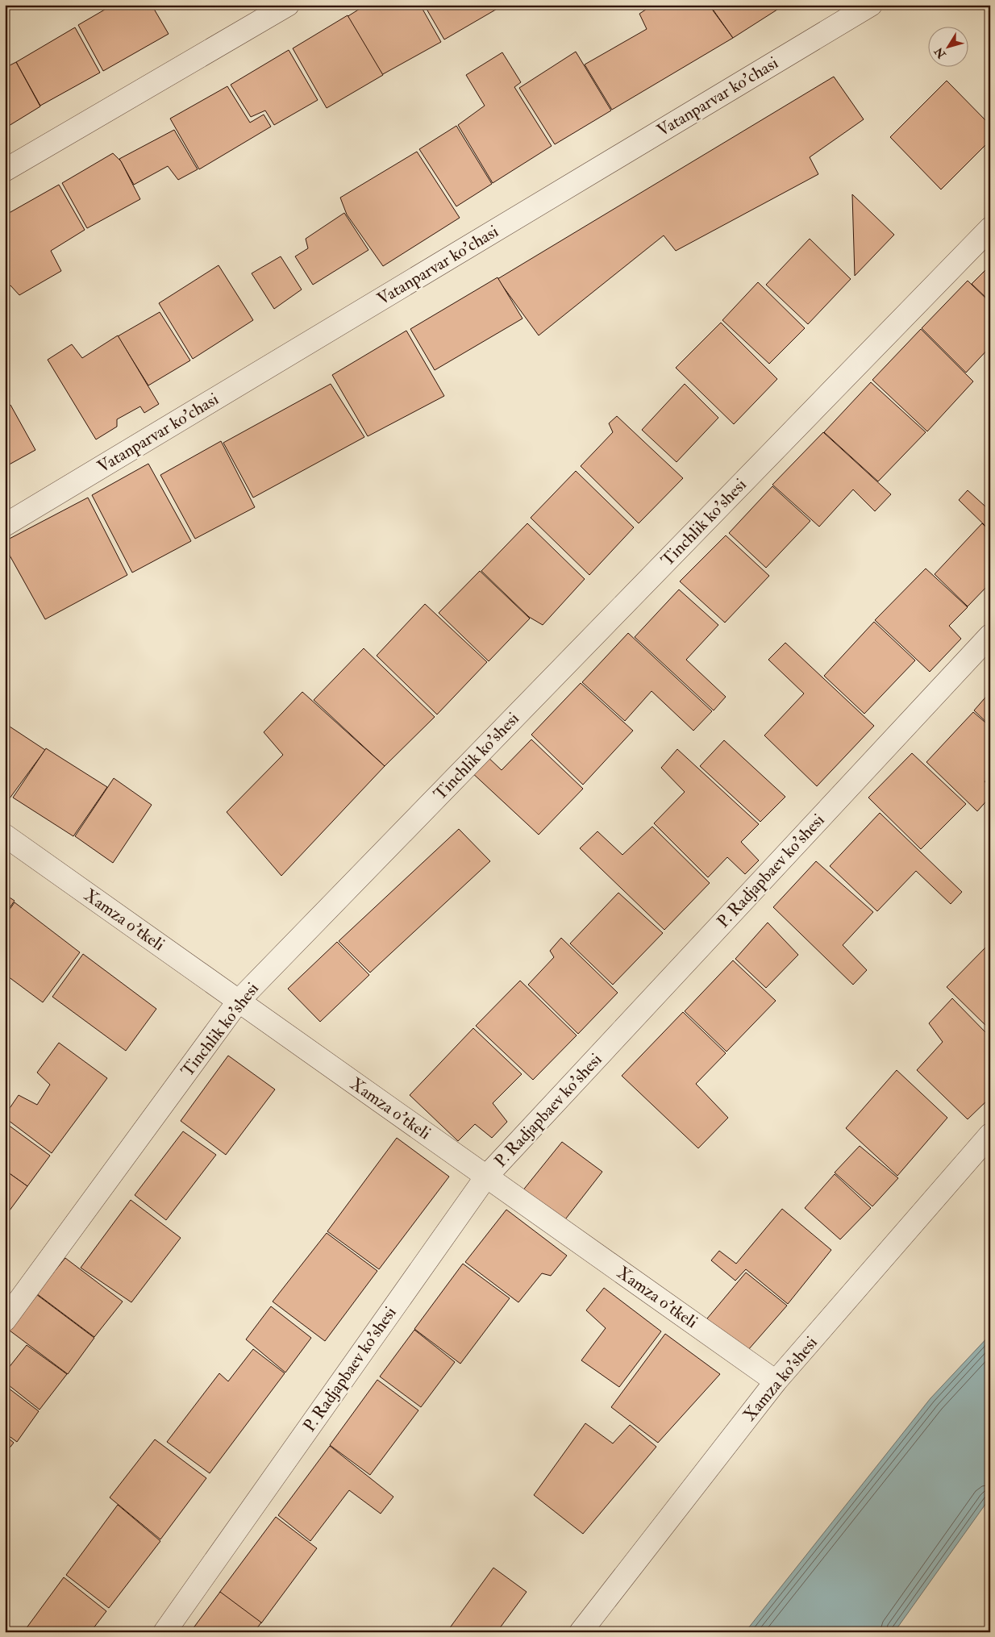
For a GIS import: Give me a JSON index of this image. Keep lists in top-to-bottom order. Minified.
{"streets":{"street":["Vatanparvar ko'chasi","Tinchlik ko'shesi","P. Radjapbaev ko'shesi","Xamza o'tkeli","Xamza ko'shesi"]},"crossings":[["Tinchlik ko'shesi","Xamza o'tkeli"],["P. Radjapbaev ko'shesi","Xamza o'tkeli"],["Xamza o'tkeli","Xamza ko'shesi"]],"north":"bottom left"}
